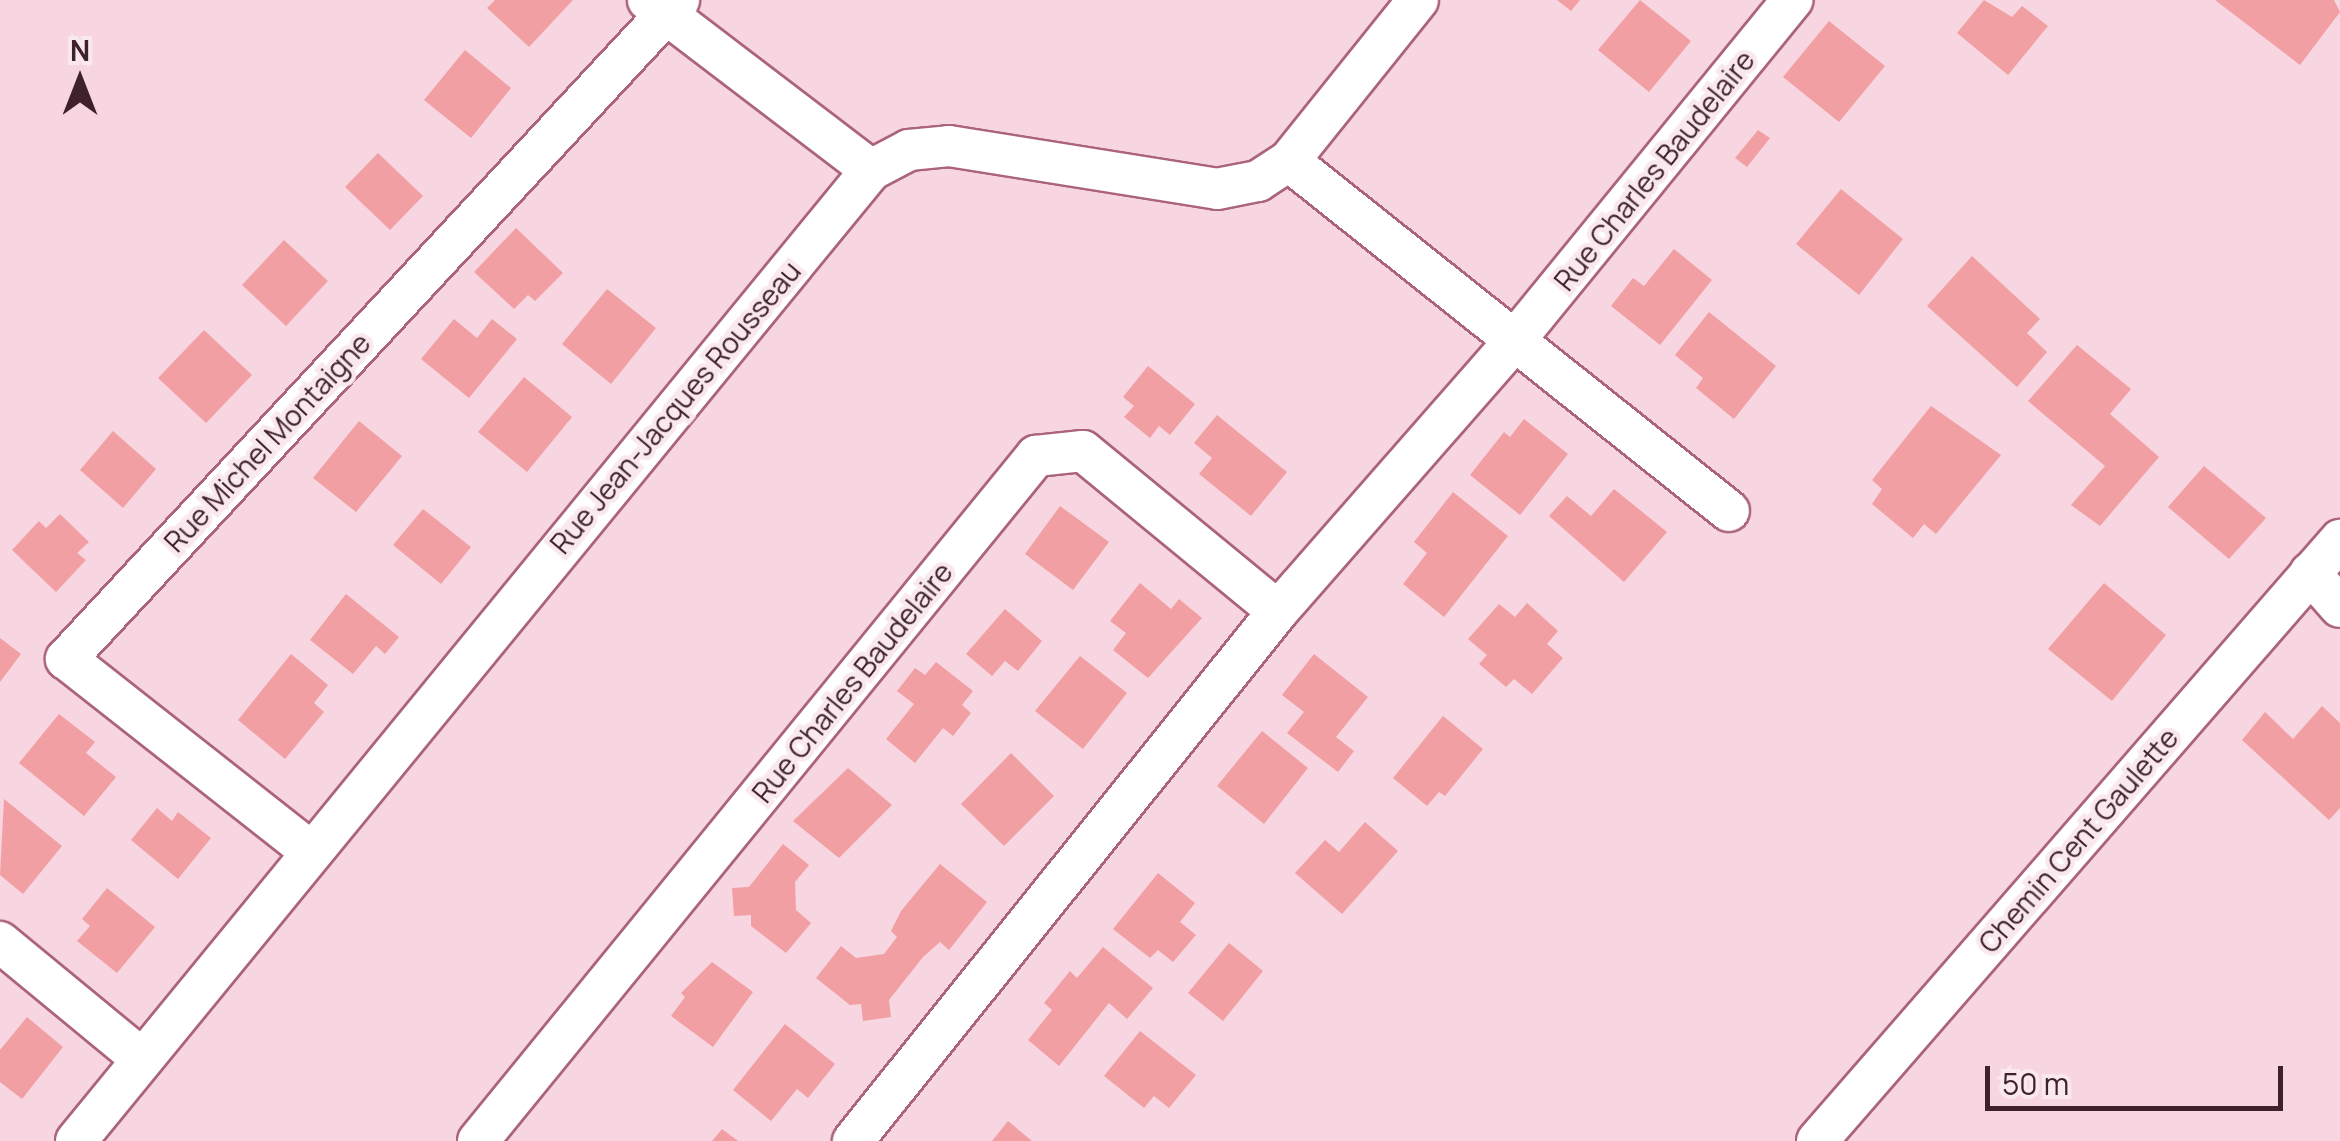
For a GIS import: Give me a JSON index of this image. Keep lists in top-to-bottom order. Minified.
{"streets":{"street":["Rue Charles Baudelaire","Rue Jean-Jacques Rousseau","Rue Michel Montaigne","Chemin Cent Gaulette"]},"crossings":[["Rue Jean-Jacques Rousseau","Rue Michel Montaigne"]],"scale_bar":"50 m","north":"top"}
